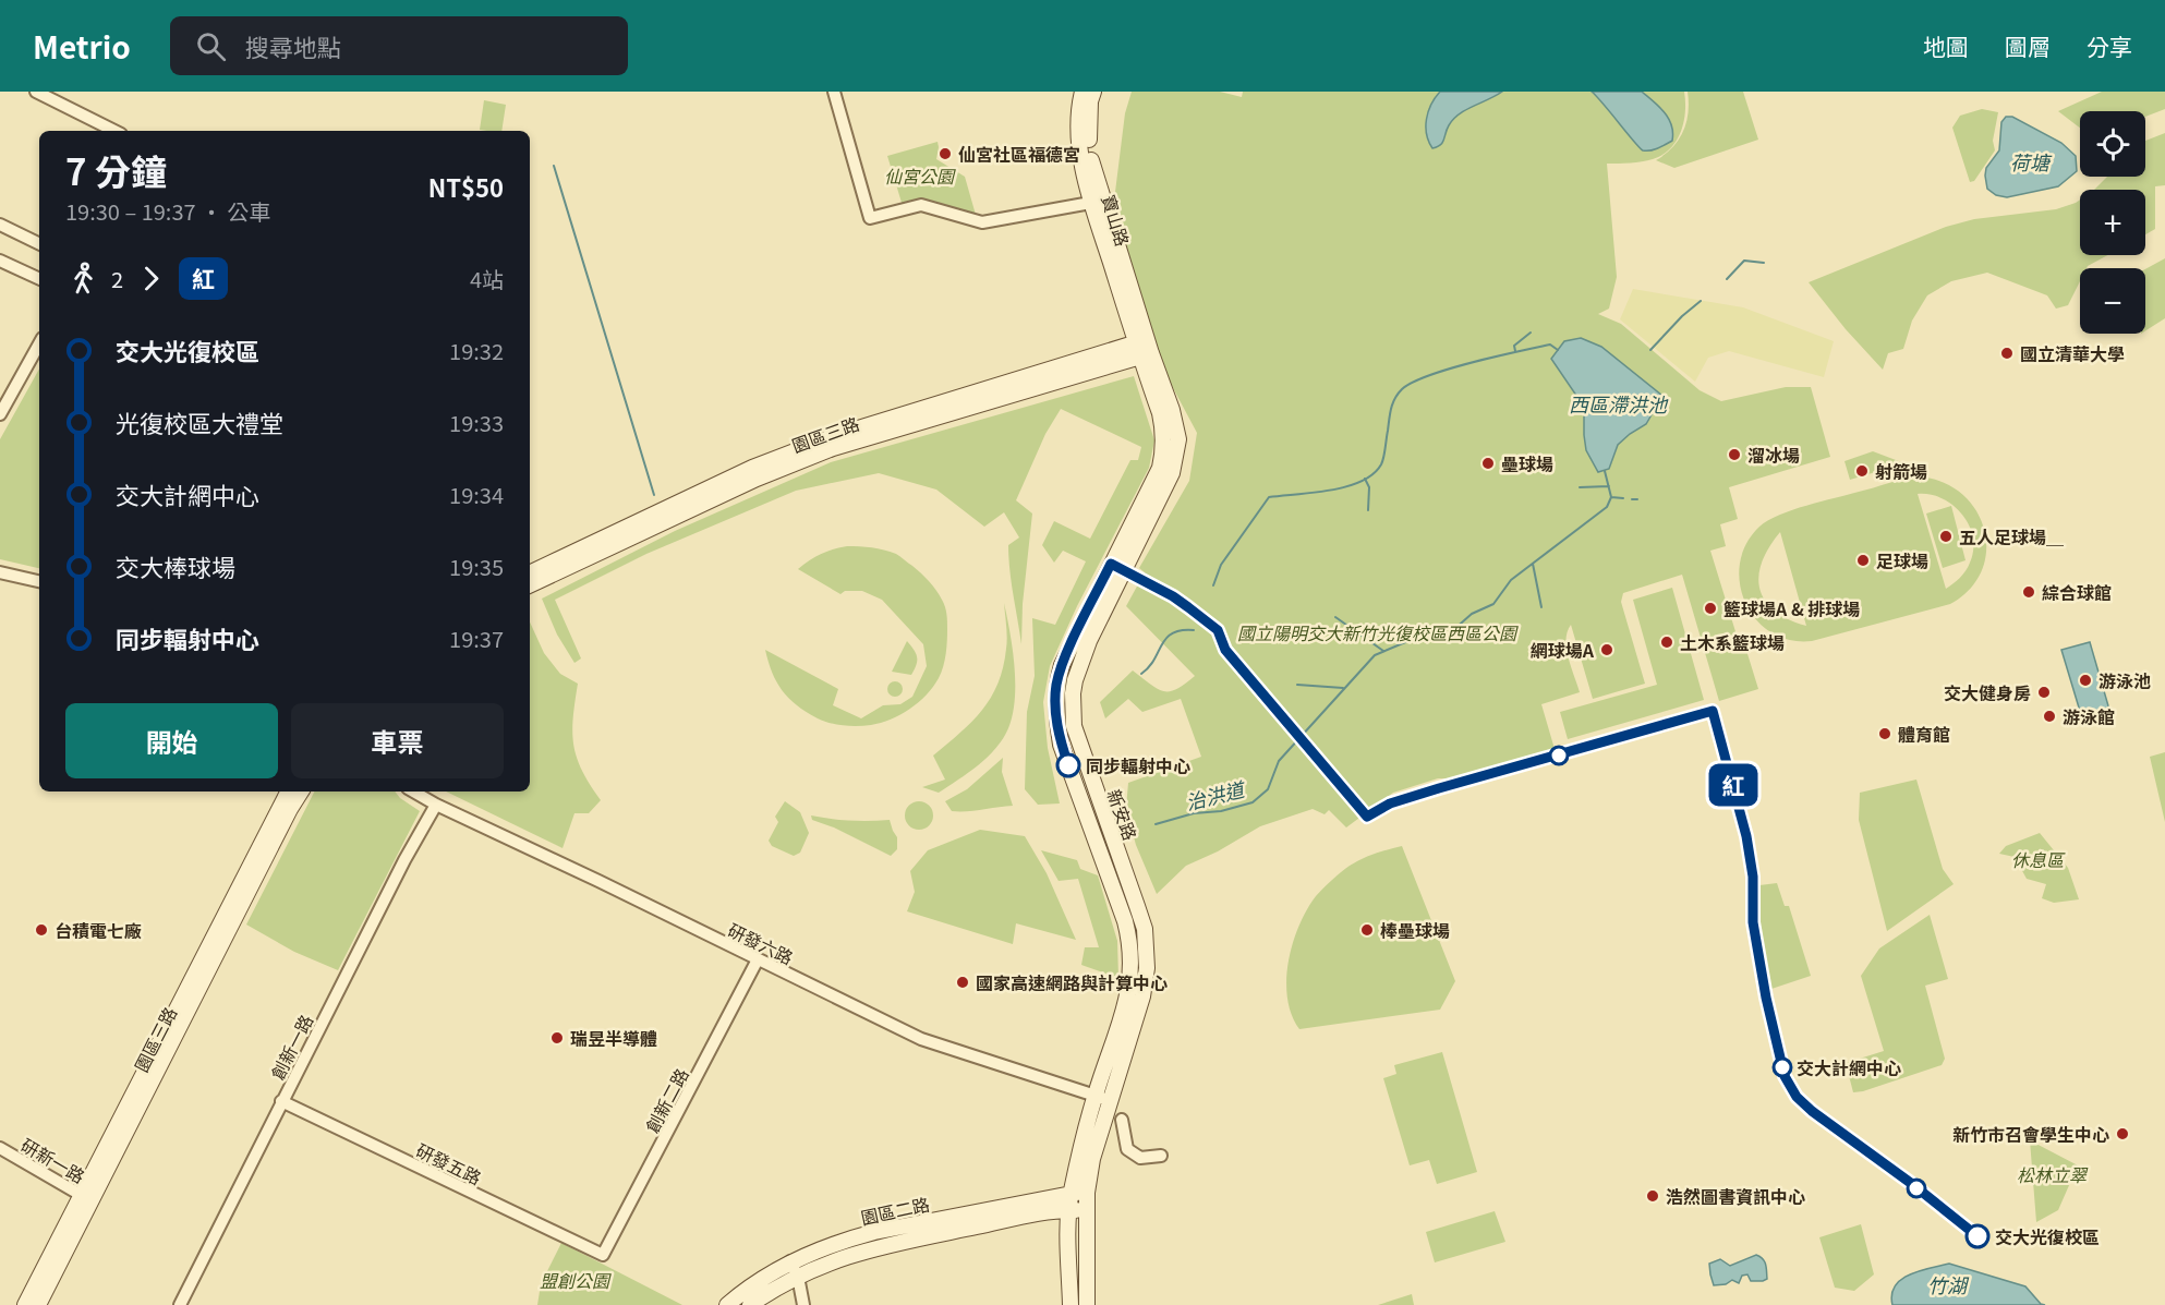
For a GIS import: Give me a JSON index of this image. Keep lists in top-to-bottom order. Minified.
{"streets":{"street":["寶山路","園區三路","新安路","研發六路","創新一路","創新二路","研新一路","研發五路","園區二路"]},"crossings":[["寶山路","園區三路"],["寶山路","新安路"],["園區三路","新安路"],["園區三路","研新一路"],["新安路","研發六路"],["新安路","園區二路"],["研發六路","創新一路"],["研發六路","創新二路"],["創新一路","研發五路"],["創新二路","研發五路"]],"water":["荷塘","西區滯洪池","治洪道","竹湖"],"parks":["仙宮公園","國立陽明交大新竹光復校區西區公園","休息區","松林立翠","盟創公園"],"places":["仙宮社區福德宮","國立清華大學","溜冰場","壘球場","射箭場","五人足球場＿","足球場","綜合球館","籃球場A & 排球場","土木系籃球場","網球場A","游泳池","交大健身房","游泳館","體育館","同步輻射中心","台積電七廠","棒壘球場","國家高速網路與計算中心","瑞昱半導體","交大計網中心","新竹市召會學生中心","浩然圖書資訊中心","交大光復校區"],"lines":["bus line 紅"],"page":{"header":"Metrio","search":"搜尋地點","nav":["地圖","圖層","分享"],"on_map":"紅","map_buttons":["+","−"],"heading":["7 分鐘","19:30 – 19:37 · 公車","NT$50"],"legs":["2","紅","4站"],"list":[{"name":"交大光復校區","value":"19:32"},{"name":"光復校區大禮堂","value":"19:33"},{"name":"交大計網中心","value":"19:34"},{"name":"交大棒球場","value":"19:35"},{"name":"同步輻射中心","value":"19:37"}],"buttons":["開始","車票"]}}
